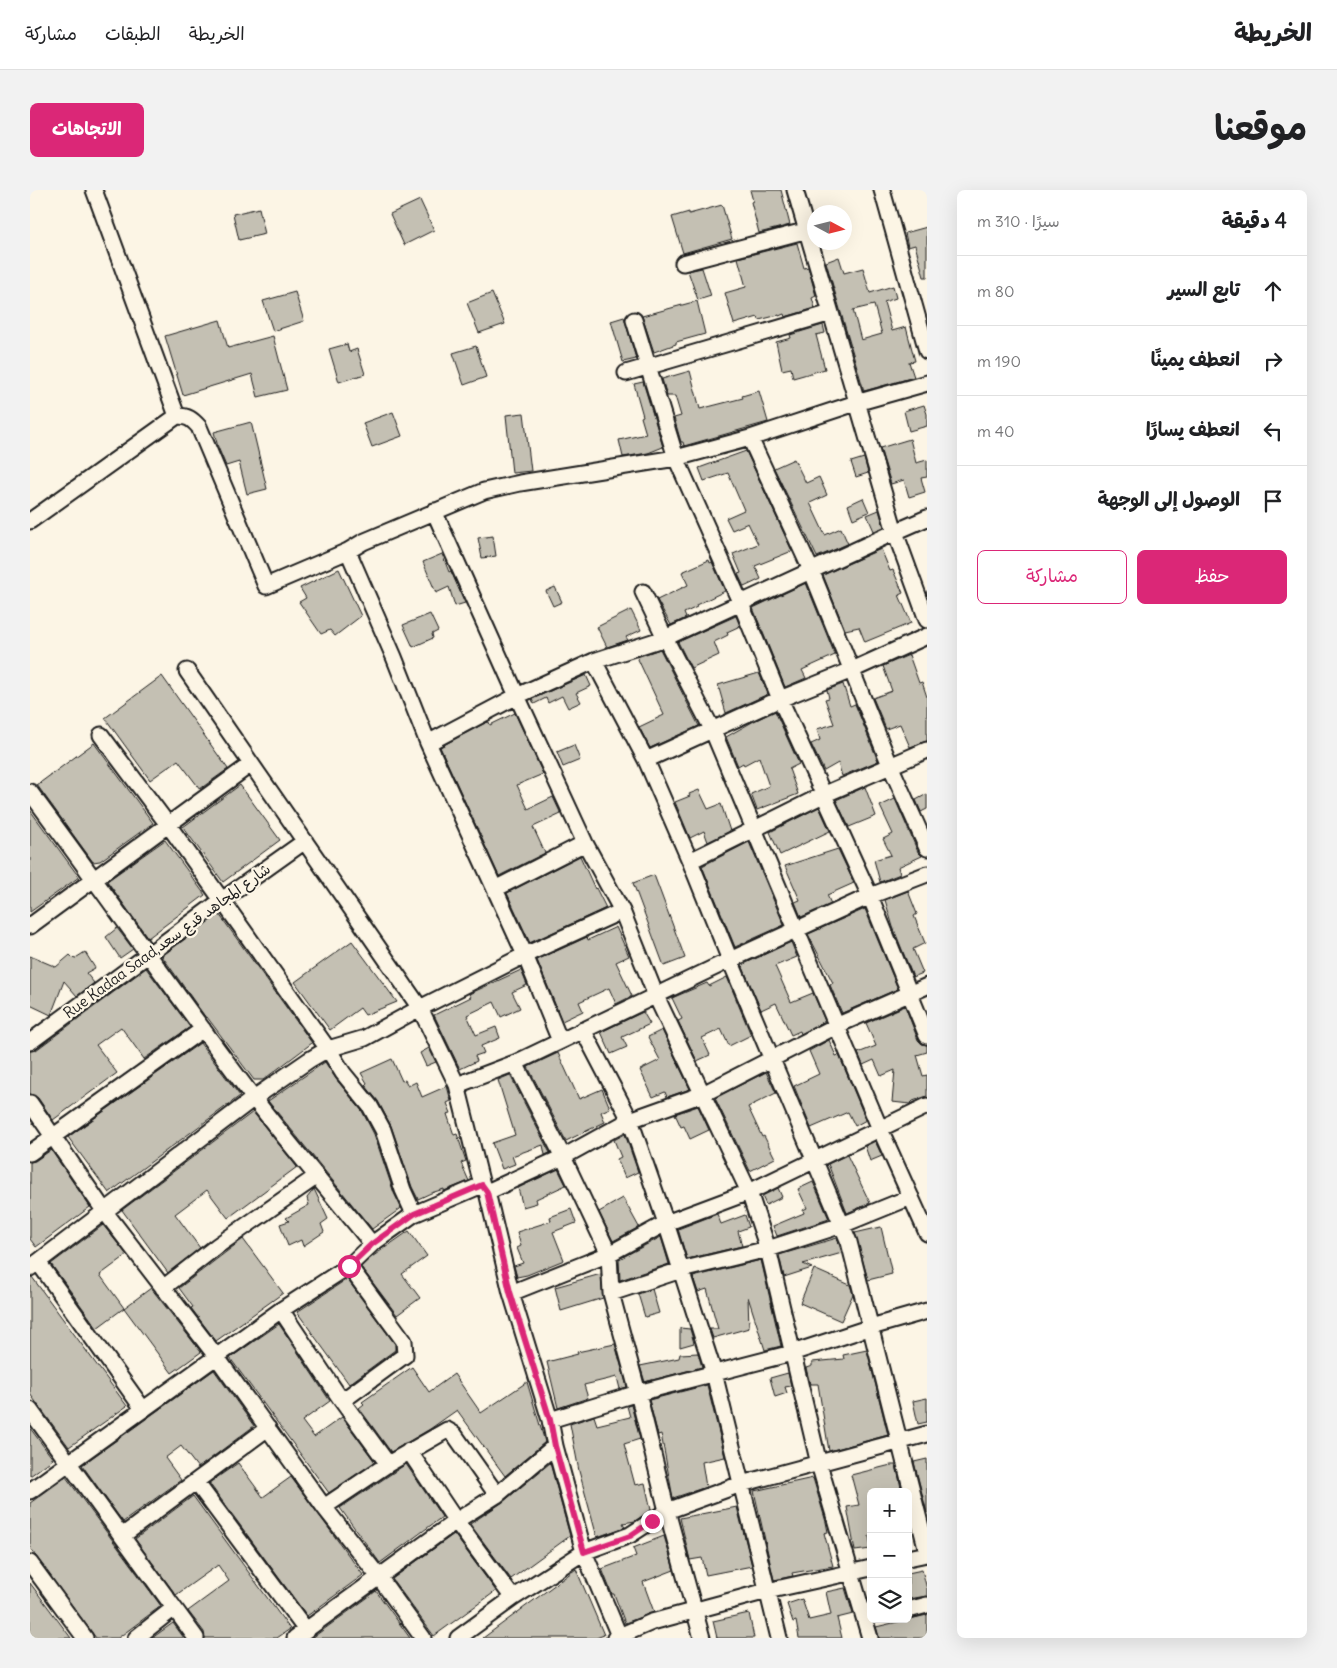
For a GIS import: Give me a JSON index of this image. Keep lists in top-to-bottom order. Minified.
{"streets":{"street":["Rue Kadaa Saad,شارع المجاهد قدع سعد"]},"north":"right","page":{"header":"الخريطة","nav":["الخريطة","الطبقات","مشاركة"],"title":"موقعنا","buttons":["الاتجاهات",["حفظ","مشاركة"]],"heading":["4 دقيقة","سيرًا · 310 m"],"list":[["تابع السير","80 m"],["انعطف يمينًا","190 m"],["انعطف يسارًا","40 m"],"الوصول إلى الوجهة"],"map_buttons":["+","−"]}}
